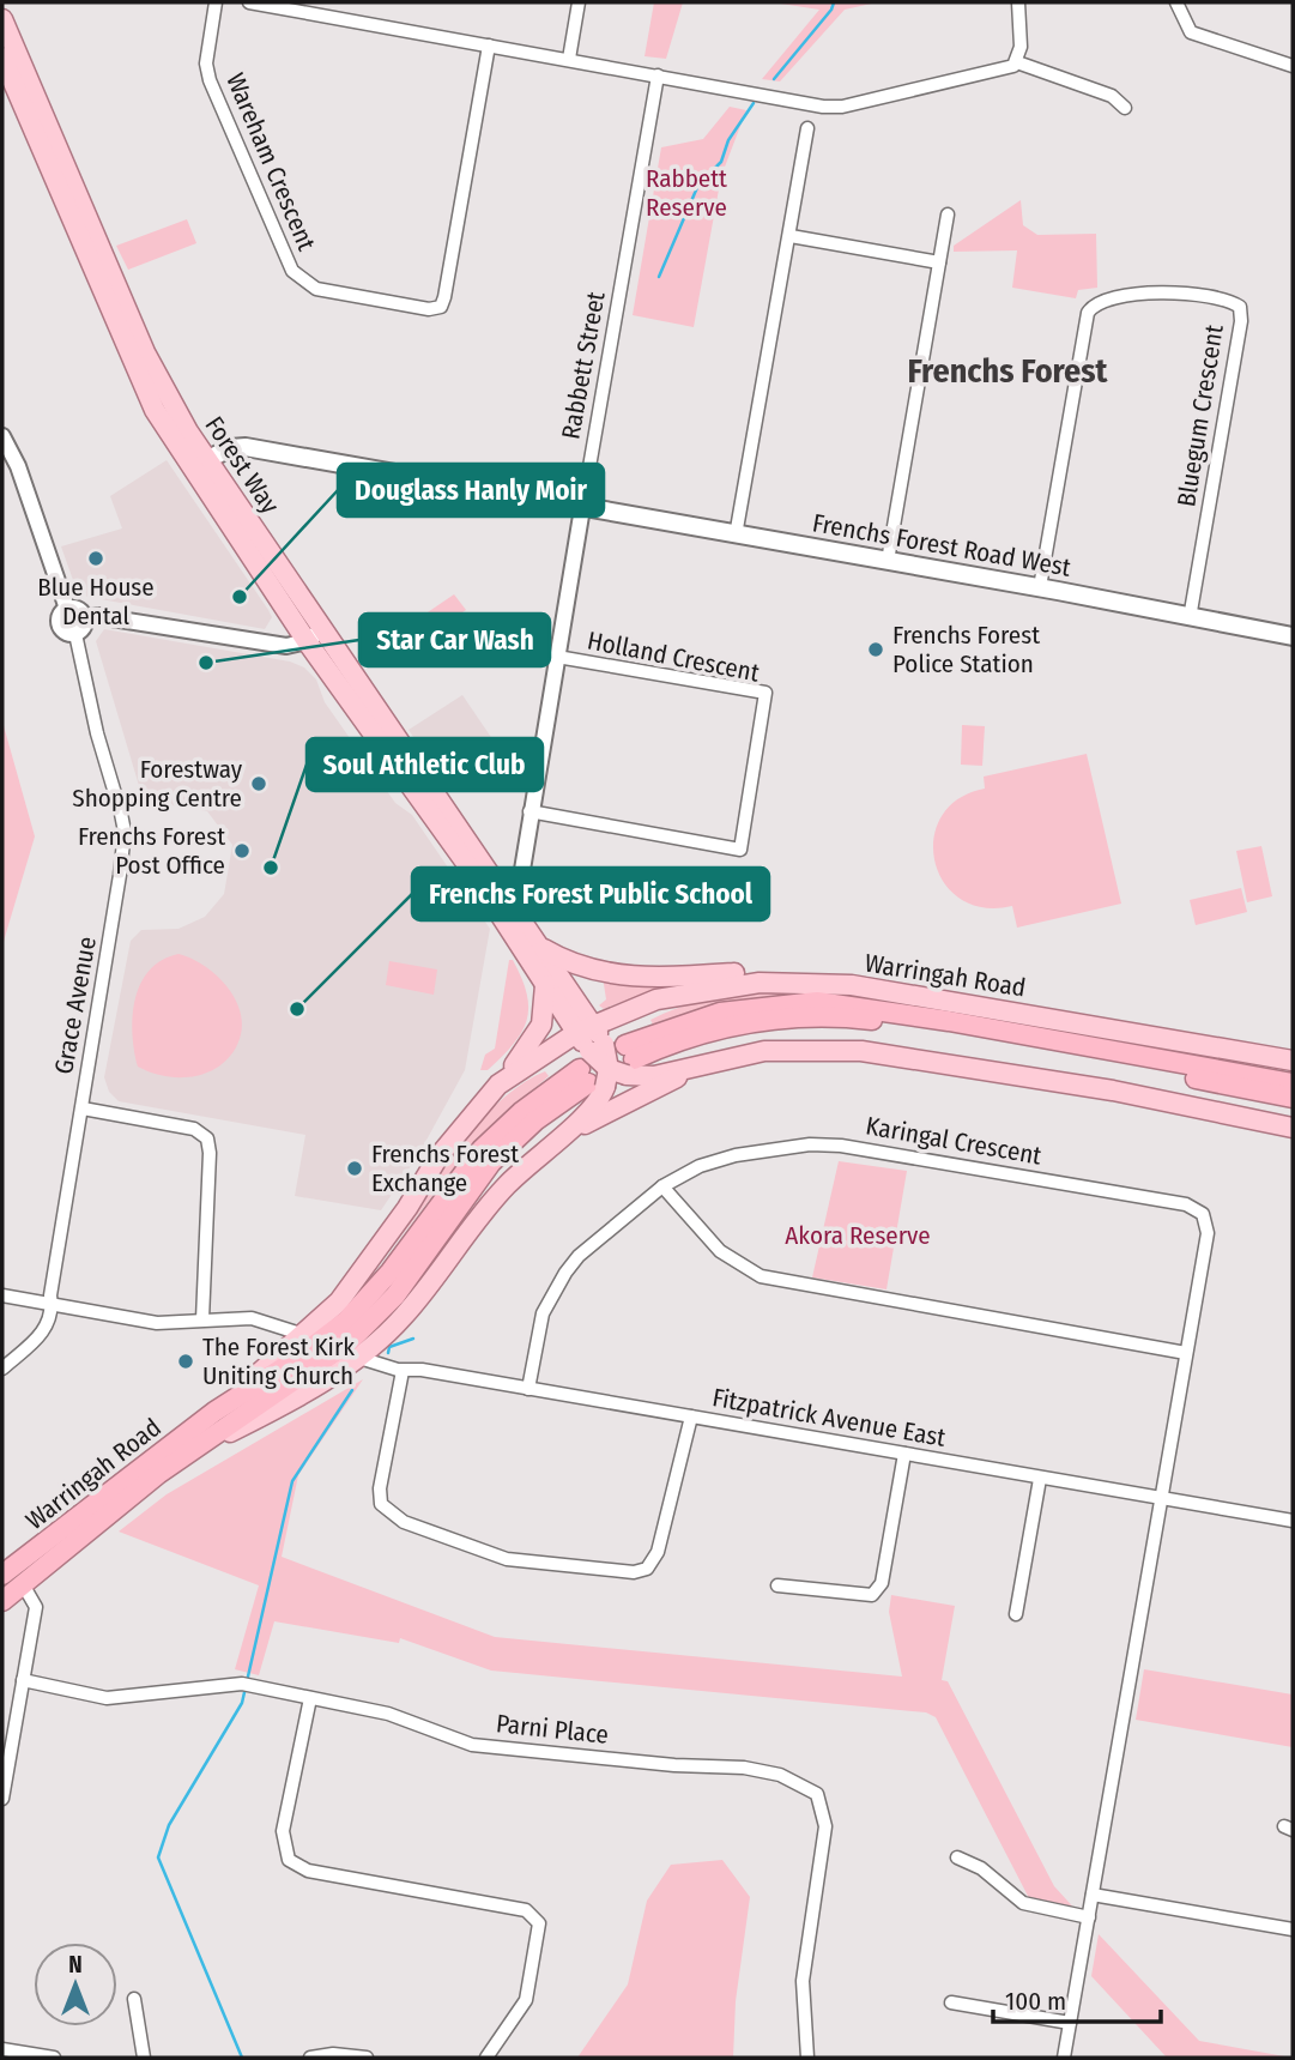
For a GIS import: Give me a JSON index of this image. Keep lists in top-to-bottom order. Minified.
{"streets":{"highway":["Warringah Road"],"main road":["Forest Way","Frenchs Forest Road West"],"street":["Wareham Crescent","Rabbett Street","Bluegum Crescent","Holland Crescent","Grace Avenue","Karingal Crescent","Fitzpatrick Avenue East","Parni Place"]},"crossings":[["Rabbett Street","Forest Way"],["Rabbett Street","Frenchs Forest Road West"],["Rabbett Street","Holland Crescent"],["Bluegum Crescent","Frenchs Forest Road West"],["Forest Way","Frenchs Forest Road West"],["Forest Way","Warringah Road"],["Warringah Road","Fitzpatrick Avenue East"],["Karingal Crescent","Fitzpatrick Avenue East"]],"districts":["Frenchs Forest"],"parks":["Rabbett Reserve","Akora Reserve"],"places":["Blue House Dental","Douglass Hanly Moir","Frenchs Forest Police Station","Star Car Wash","Forestway Shopping Centre","Frenchs Forest Post Office","Soul Athletic Club","Frenchs Forest Public School","Frenchs Forest Exchange","The Forest Kirk Uniting Church"],"scale_bar":"100 m","north":"top"}
